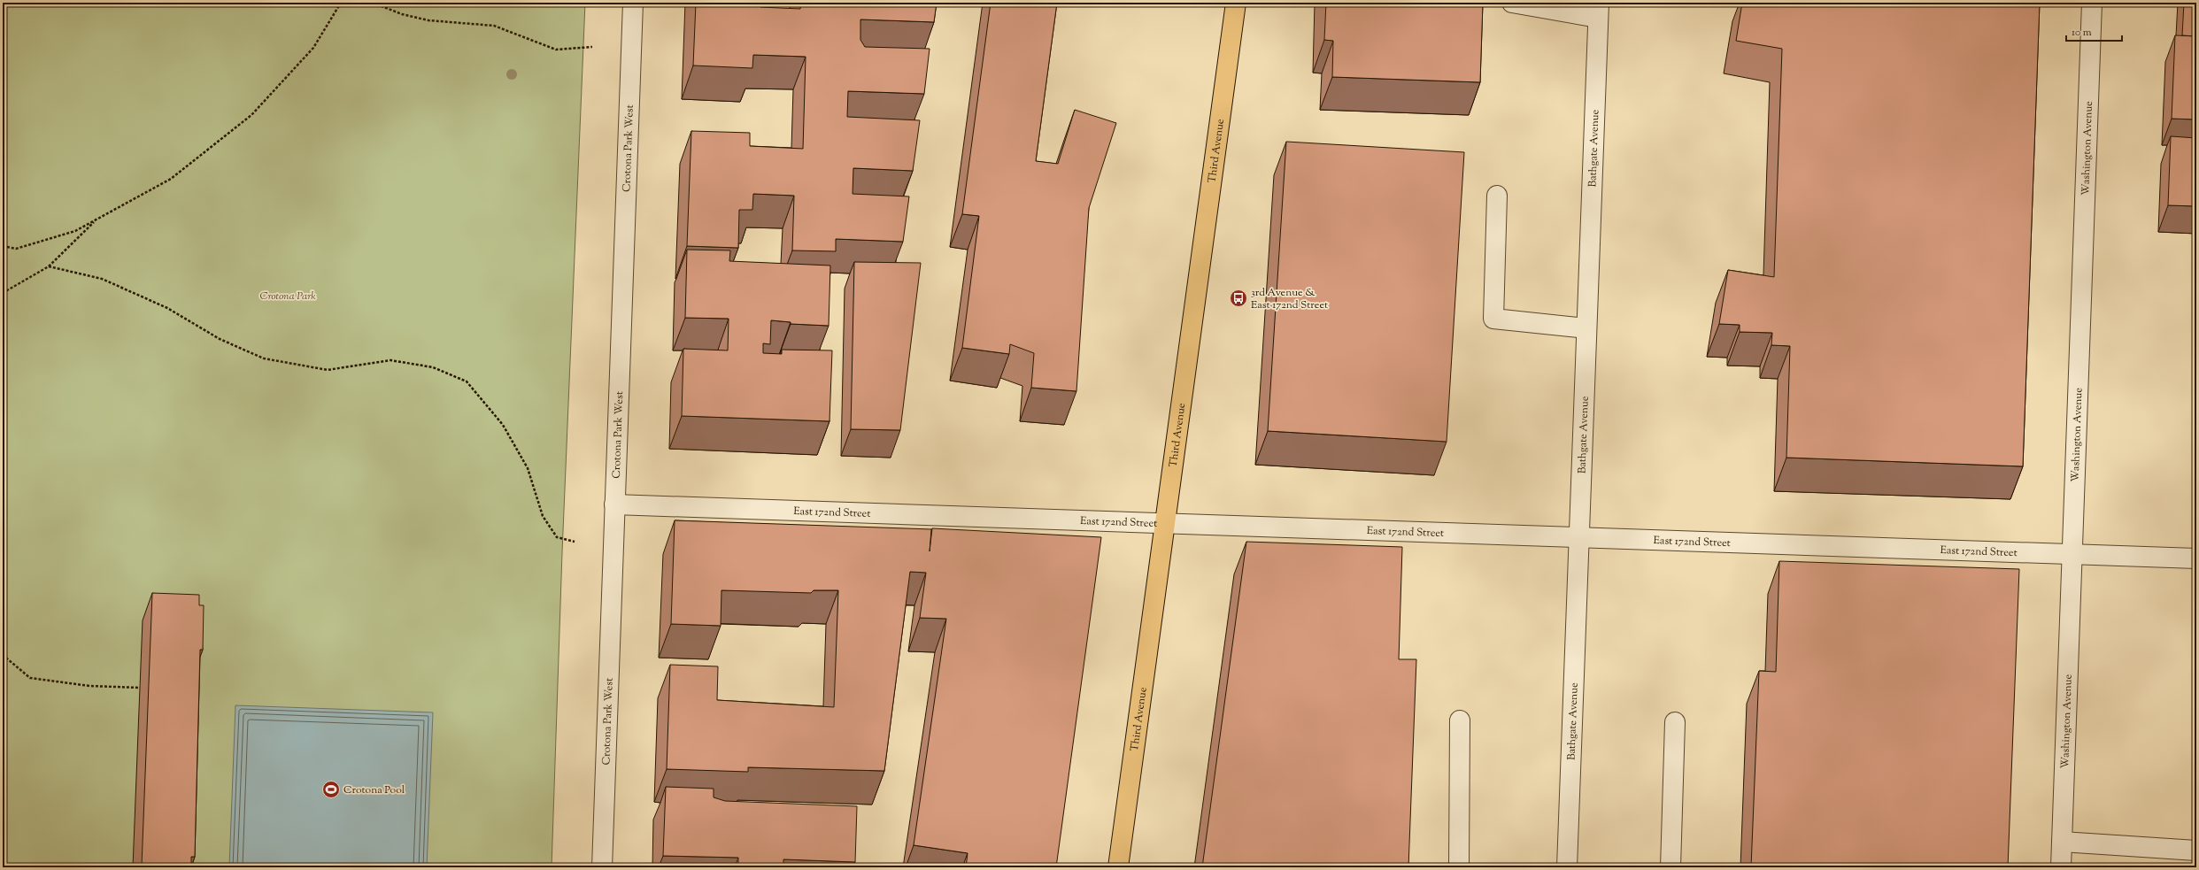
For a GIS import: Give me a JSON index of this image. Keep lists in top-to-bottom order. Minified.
{"streets":{"main road":["Third Avenue"],"street":["Crotona Park West","Bathgate Avenue","Washington Avenue","East 172nd Street"]},"crossings":[["Crotona Park West","East 172nd Street"],["Bathgate Avenue","East 172nd Street"],["Washington Avenue","East 172nd Street"],["Third Avenue","East 172nd Street"]],"parks":["Crotona Park"],"places":{"bus stop":["3rd Avenue & East 172nd Street"],"sports":["Crotona Pool"]},"scale_bar":"10 m"}
